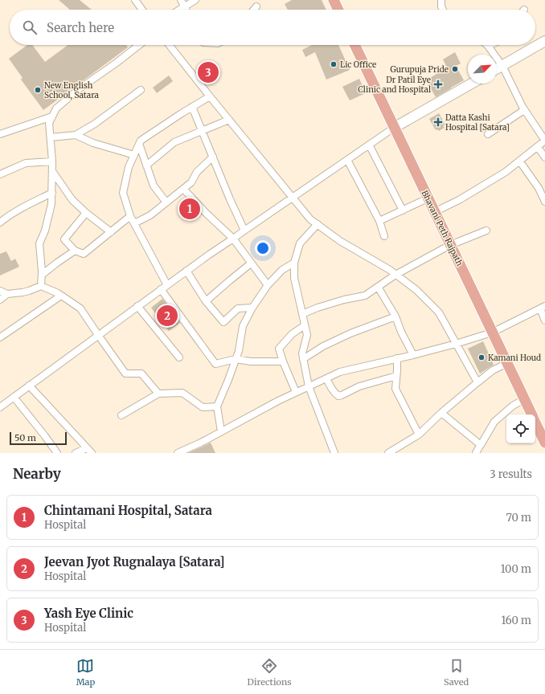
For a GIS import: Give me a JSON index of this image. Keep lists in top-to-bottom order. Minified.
{"streets":{"main road":["Bhavani Peth Rajpath"]},"places":{"other":["Lic Office","Gurupuja Pride","New English School, Satara","Kamani Houd"],"health":["Dr Patil Eye Clinic and Hospital","Datta Kashi Hospital [Satara]"]},"scale_bar":"50 m","north":"top right","page":{"search":"Search here","pins":["3","1","2"],"scale":"50 m","heading":["Nearby","3 results"],"list":[{"mark":"1","name":"Chintamani Hospital, Satara","note":"Hospital","value":"70 m"},{"mark":"2","name":"Jeevan Jyot Rugnalaya [Satara]","note":"Hospital","value":"100 m"},{"mark":"3","name":"Yash Eye Clinic","note":"Hospital","value":"160 m"}],"nav":["Map","Directions","Saved"]}}
